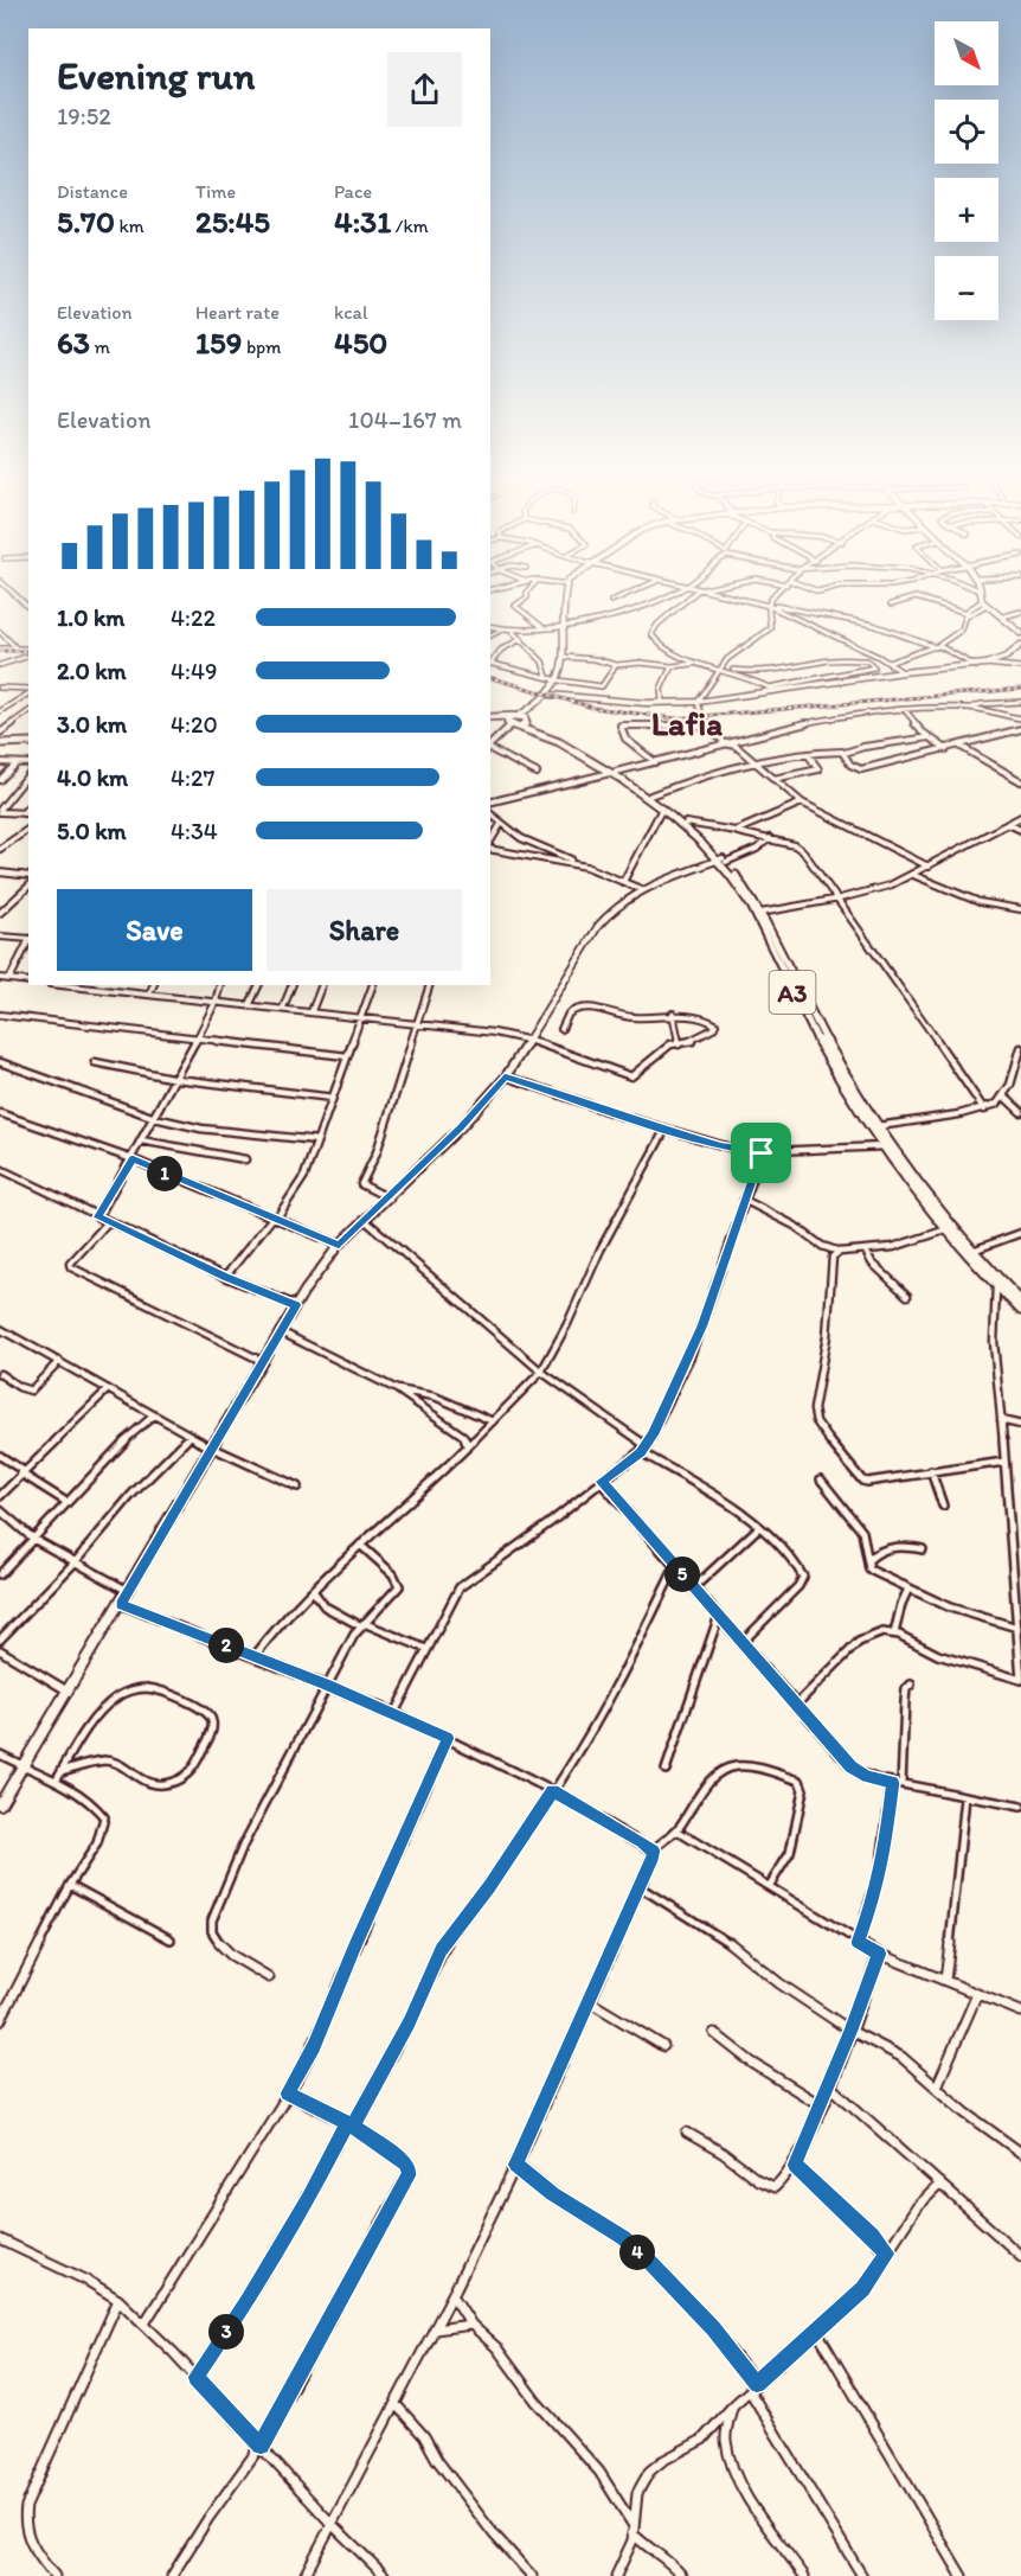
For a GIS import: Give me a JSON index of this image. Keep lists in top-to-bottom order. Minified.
{"streets":{"highway":["A3"]},"districts":["Lafia"],"north":"bottom right","page":{"map_buttons":["+","−"],"heading":["Evening run","19:52"],"stats":[["Distance","5.70 km"],["Time","25:45"],["Pace","4:31 /km"],["Elevation","63 m"],["Heart rate","159 bpm"],["kcal","450"]],"chart":["Elevation","104–167 m"],"list":[{"name":"1.0 km","note":"4:22"},{"name":"2.0 km","note":"4:49"},{"name":"3.0 km","note":"4:20"},{"name":"4.0 km","note":"4:27"},{"name":"5.0 km","note":"4:34"}],"buttons":["Save","Share"],"pins":["1","5","2","4","3"]}}
